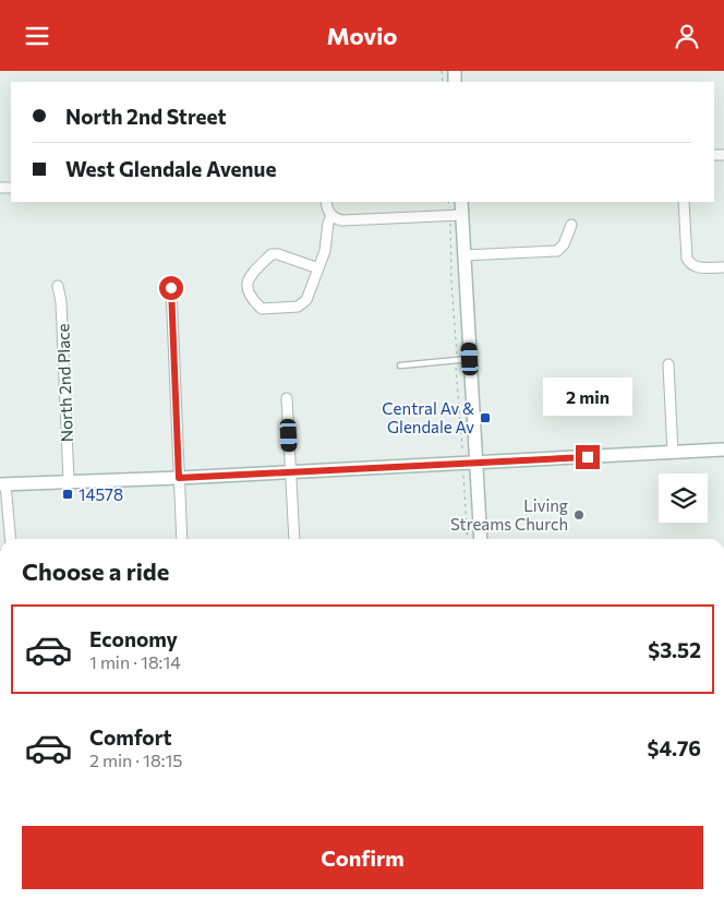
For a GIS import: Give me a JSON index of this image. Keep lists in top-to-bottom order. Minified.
{"streets":{"street":["North 2nd Place"]},"places":{"transit":["Central Av & Glendale Av","14578"],"other":["Living Streams Church"]},"page":{"header":"Movio","banner":["North 2nd Street","West Glendale Avenue"],"bubble":"2 min","heading":"Choose a ride","list":[{"name":"Economy","note":"1 min · 18:14","value":"$3.52"},{"name":"Comfort","note":"2 min · 18:15","value":"$4.76"}],"buttons":"Confirm"}}
